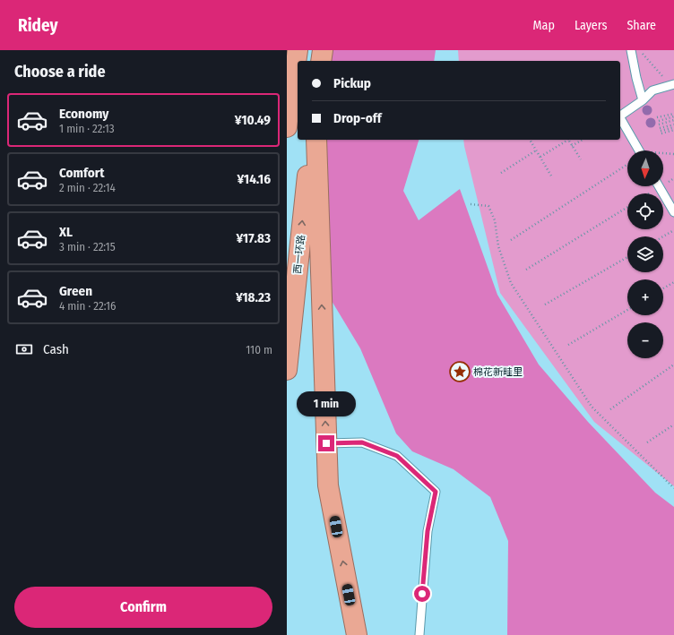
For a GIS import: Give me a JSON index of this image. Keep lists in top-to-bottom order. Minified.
{"streets":{"highway":["西一环路"]},"places":{"place":["棉花新畦里"]},"north":"bottom","page":{"header":"Ridey","nav":["Map","Layers","Share"],"heading":"Choose a ride","banner":["Pickup","Drop-off"],"list":[{"name":"Economy","note":"1 min · 22:13","value":"¥10.49"},{"name":"Comfort","note":"2 min · 22:14","value":"¥14.16"},{"name":"XL","note":"3 min · 22:15","value":"¥17.83"},{"name":"Green","note":"4 min · 22:16","value":"¥18.23"}],"map_buttons":["+","−"],"pay":["Cash","110 m"],"bubble":"1 min","buttons":"Confirm"}}
